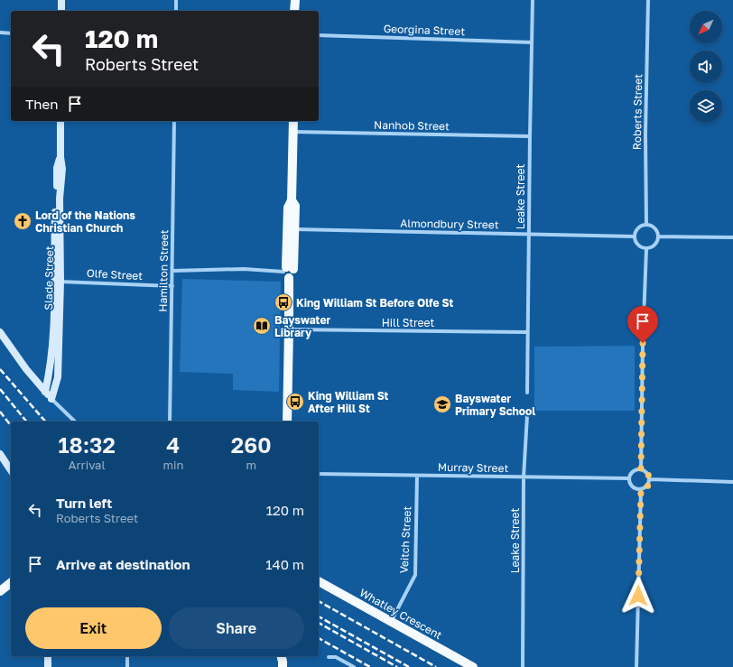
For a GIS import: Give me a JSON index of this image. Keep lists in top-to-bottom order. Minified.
{"streets":{"main road":["Whatley Crescent"],"street":["Georgina Street","Roberts Street","Nanhob Street","Leake Street","Almondbury Street","Hamilton Street","Olfe Street","Slade Street","Hill Street","Murray Street","Veitch Street"]},"crossings":[["Georgina Street","Leake Street"],["Roberts Street","Almondbury Street"],["Nanhob Street","Leake Street"],["Leake Street","Almondbury Street"],["Leake Street","Hill Street"],["Leake Street","Murray Street"],["Hamilton Street","Olfe Street"],["Olfe Street","Slade Street"],["Murray Street","Veitch Street"],["Veitch Street","Whatley Crescent"]],"places":{"church":["Lord of the Nations Christian Church"],"bus stop":["King William St Before Olfe St","King William St After Hill St"],"library":["Bayswater Library"],"school or university":["Bayswater Primary School"]},"north":"bottom left","page":{"turn":["120 m","Roberts Street"],"then":"Then","eta":["18:32","Arrival","4","min","260","m"],"list":[{"name":"Turn left","note":"Roberts Street","value":"120 m"},{"name":"Arrive at destination","value":"140 m"}],"buttons":["Exit","Share"]}}
